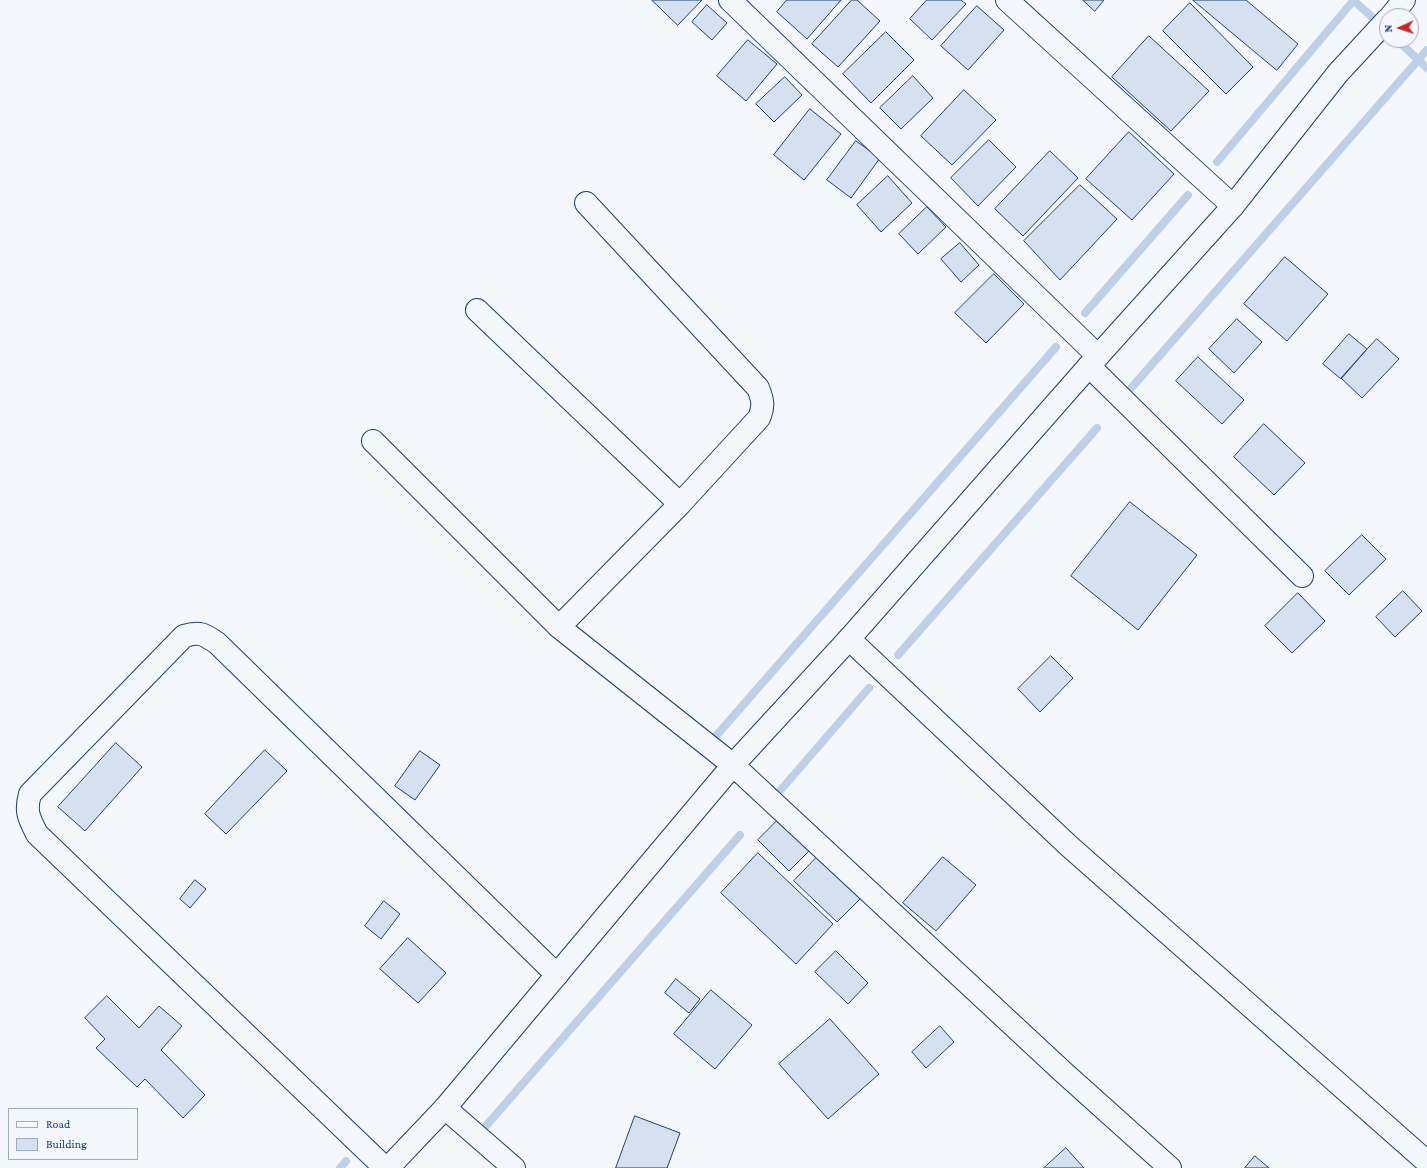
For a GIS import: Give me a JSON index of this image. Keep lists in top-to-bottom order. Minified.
{"legend":["Road","Building"],"north":"left"}
